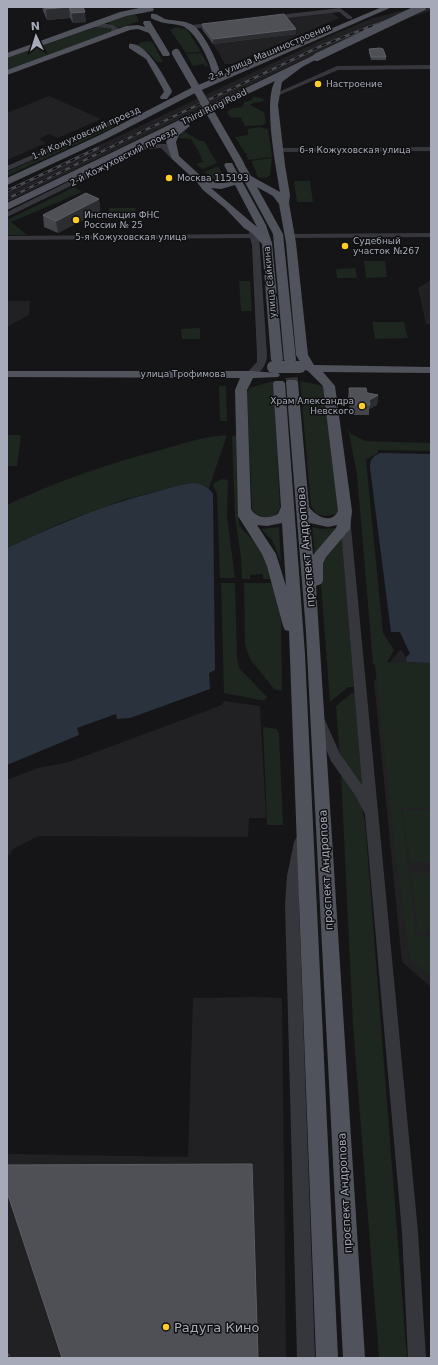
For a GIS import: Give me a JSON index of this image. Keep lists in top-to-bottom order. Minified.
{"streets":{"main road":["2-я улица Машиностроения","Third Ring Road","1-й Кожуховский проезд","2-й Кожуховский проезд","улица Сайкина","улица Трофимова","проспект Андропова"],"street":["6-я Кожуховская улица","5-я Кожуховская улица"]},"crossings":[["2-я улица Машиностроения","1-й Кожуховский проезд"],["Third Ring Road","2-й Кожуховский проезд"],["6-я Кожуховская улица","улица Сайкина"],["2-й Кожуховский проезд","улица Сайкина"],["улица Сайкина","улица Трофимова"],["улица Сайкина","проспект Андропова"],["улица Трофимова","проспект Андропова"]],"places":["Настроение","Москва 115193","Инспекция ФНС России № 25","Судебный участок №267","Храм Александра Невского","Радуга Кино"],"north":"top"}
